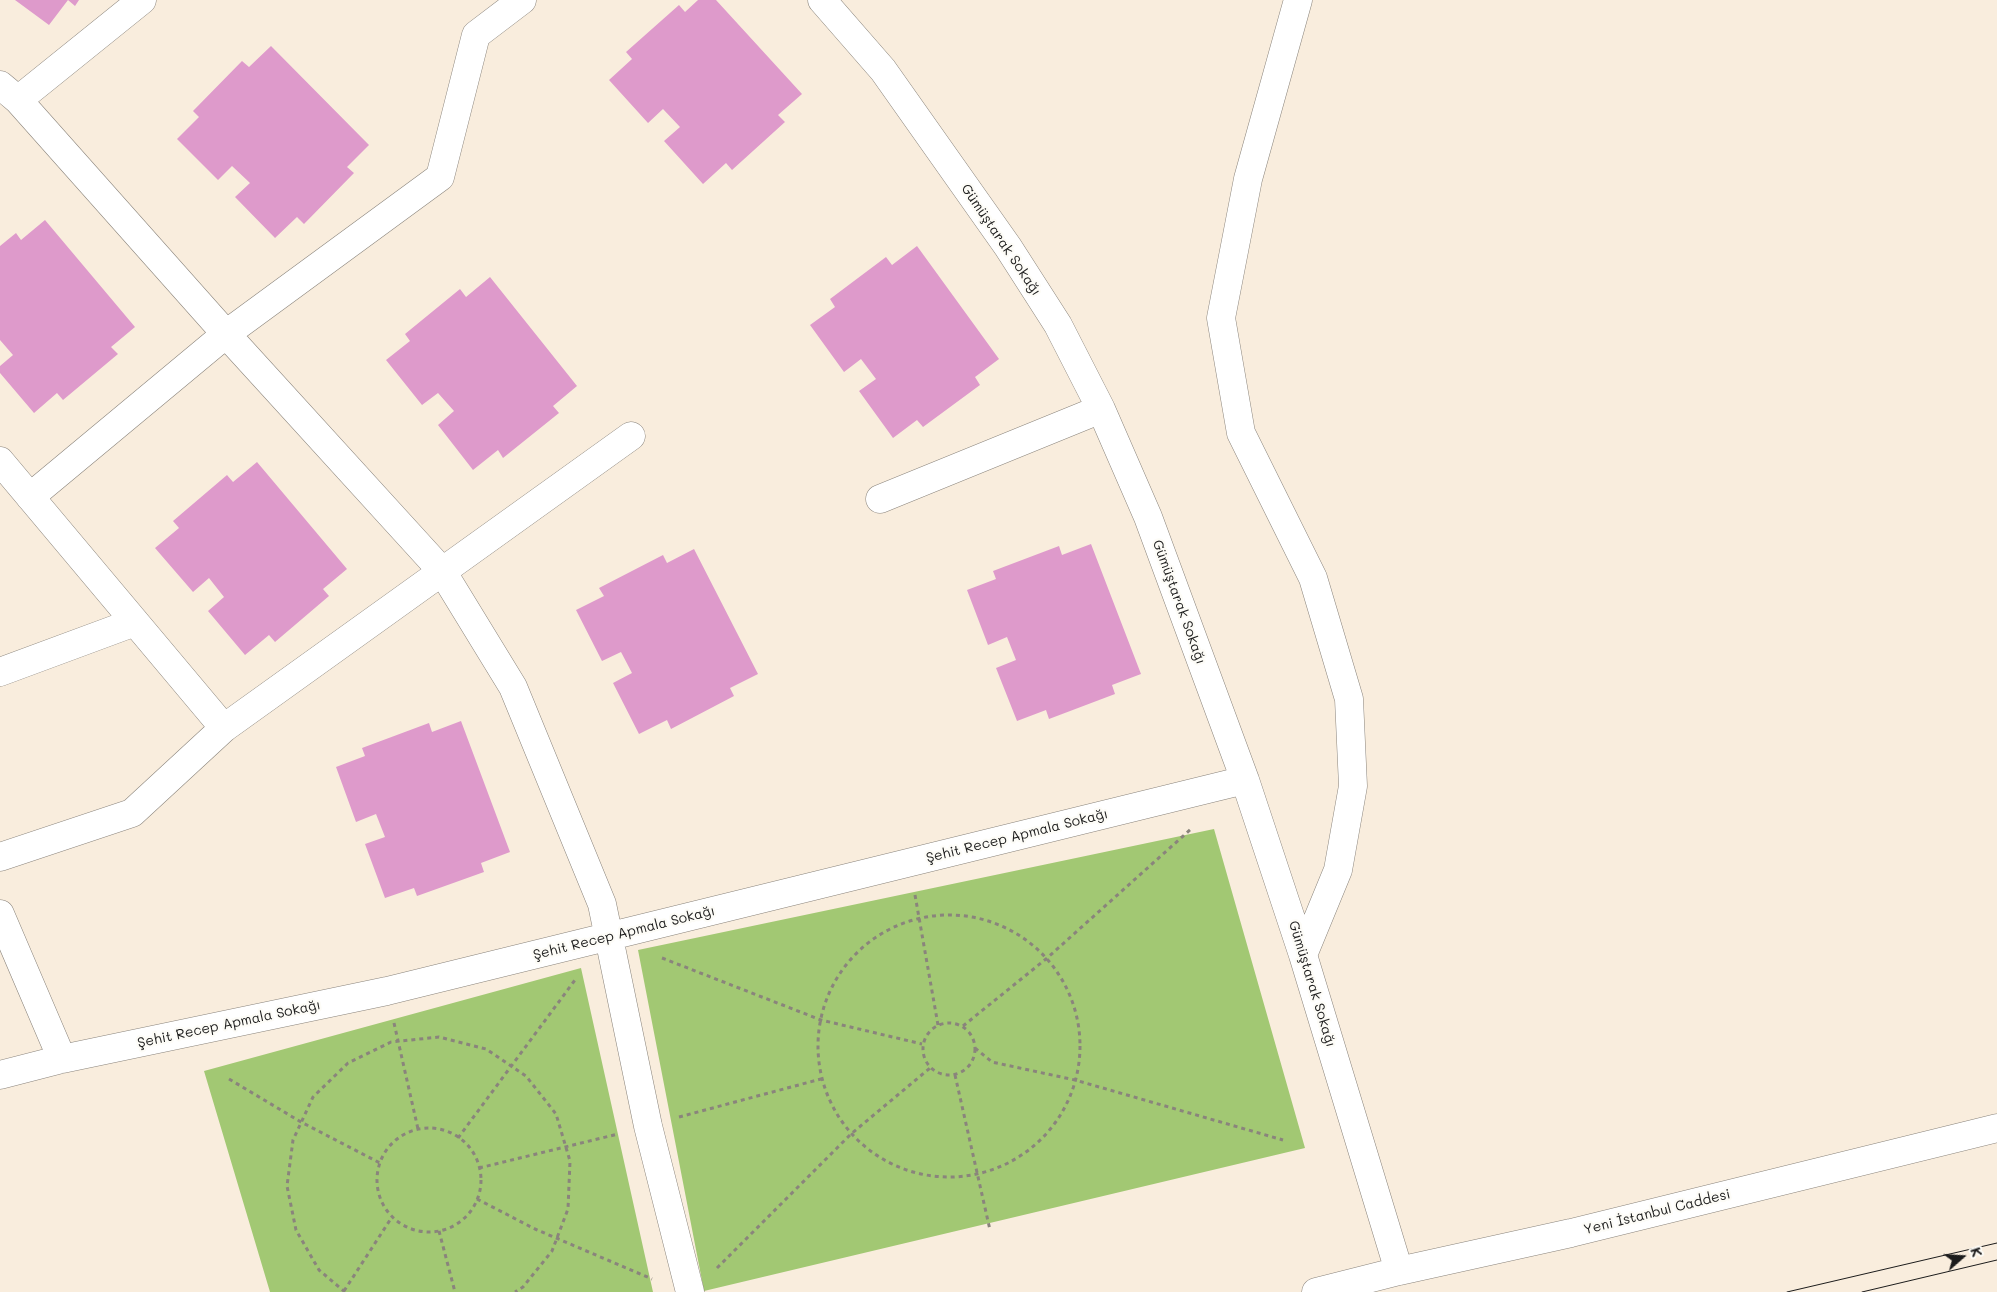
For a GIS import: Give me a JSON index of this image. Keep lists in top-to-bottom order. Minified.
{"streets":{"street":["Gümüştarak Sokağı","Şehit Recep Apmala Sokağı","Yeni İstanbul Caddesi"]},"crossings":[["Gümüştarak Sokağı","Şehit Recep Apmala Sokağı"],["Gümüştarak Sokağı","Yeni İstanbul Caddesi"]],"north":"right"}
